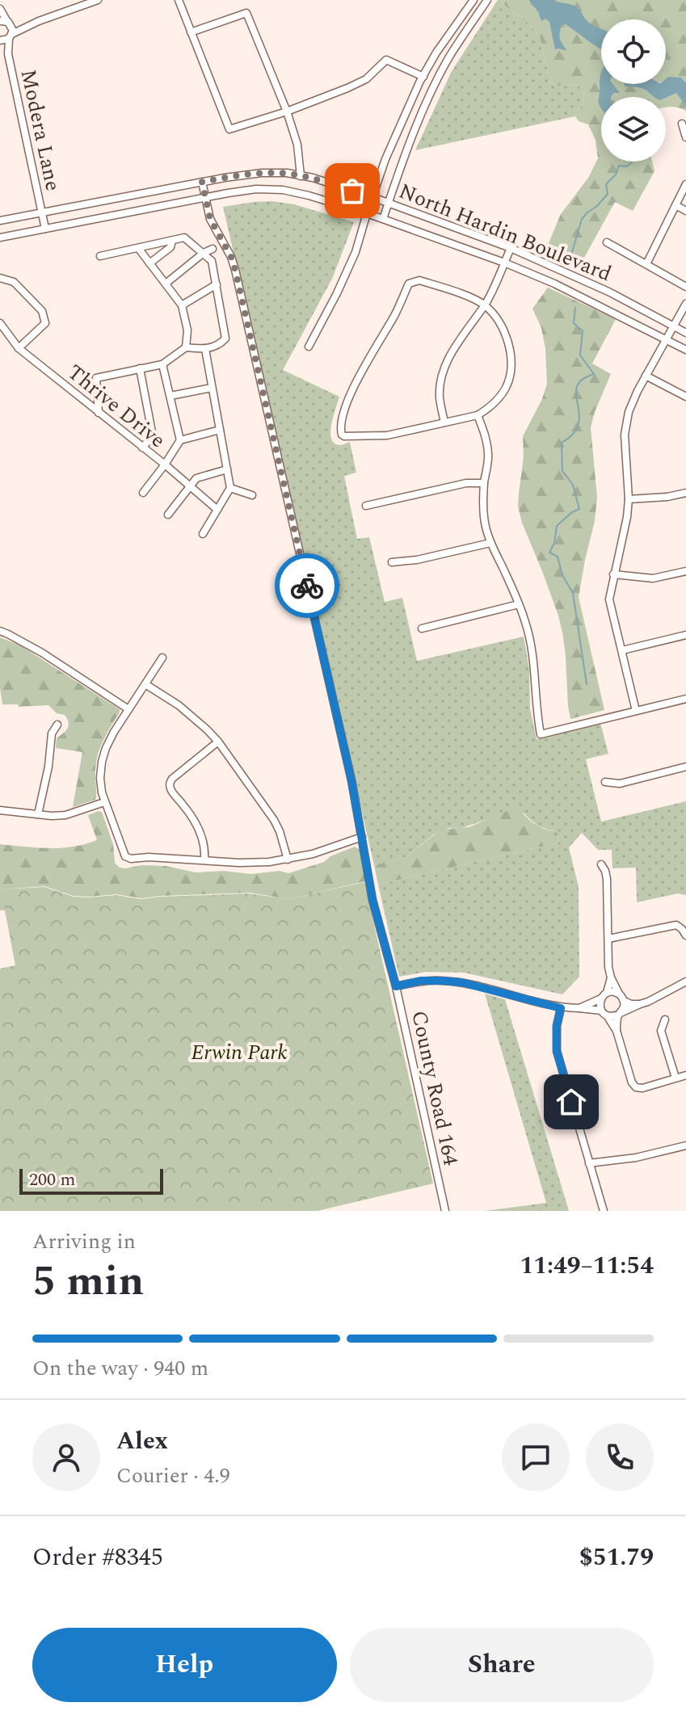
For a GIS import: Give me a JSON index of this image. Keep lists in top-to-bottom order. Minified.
{"streets":{"street":["Modera Lane","North Hardin Boulevard","Thrive Drive","County Road 164"]},"crossings":[["Modera Lane","North Hardin Boulevard"],["North Hardin Boulevard","County Road 164"]],"parks":["Erwin Park"],"scale_bar":"200 m","page":{"scale":"200 m","heading":["5 min","Arriving in","11:49–11:54"],"panel":["Alex","Courier · 4.9","Order #8345","$51.79"],"bar":"On the way · 940 m","buttons":["Help","Share"]}}
